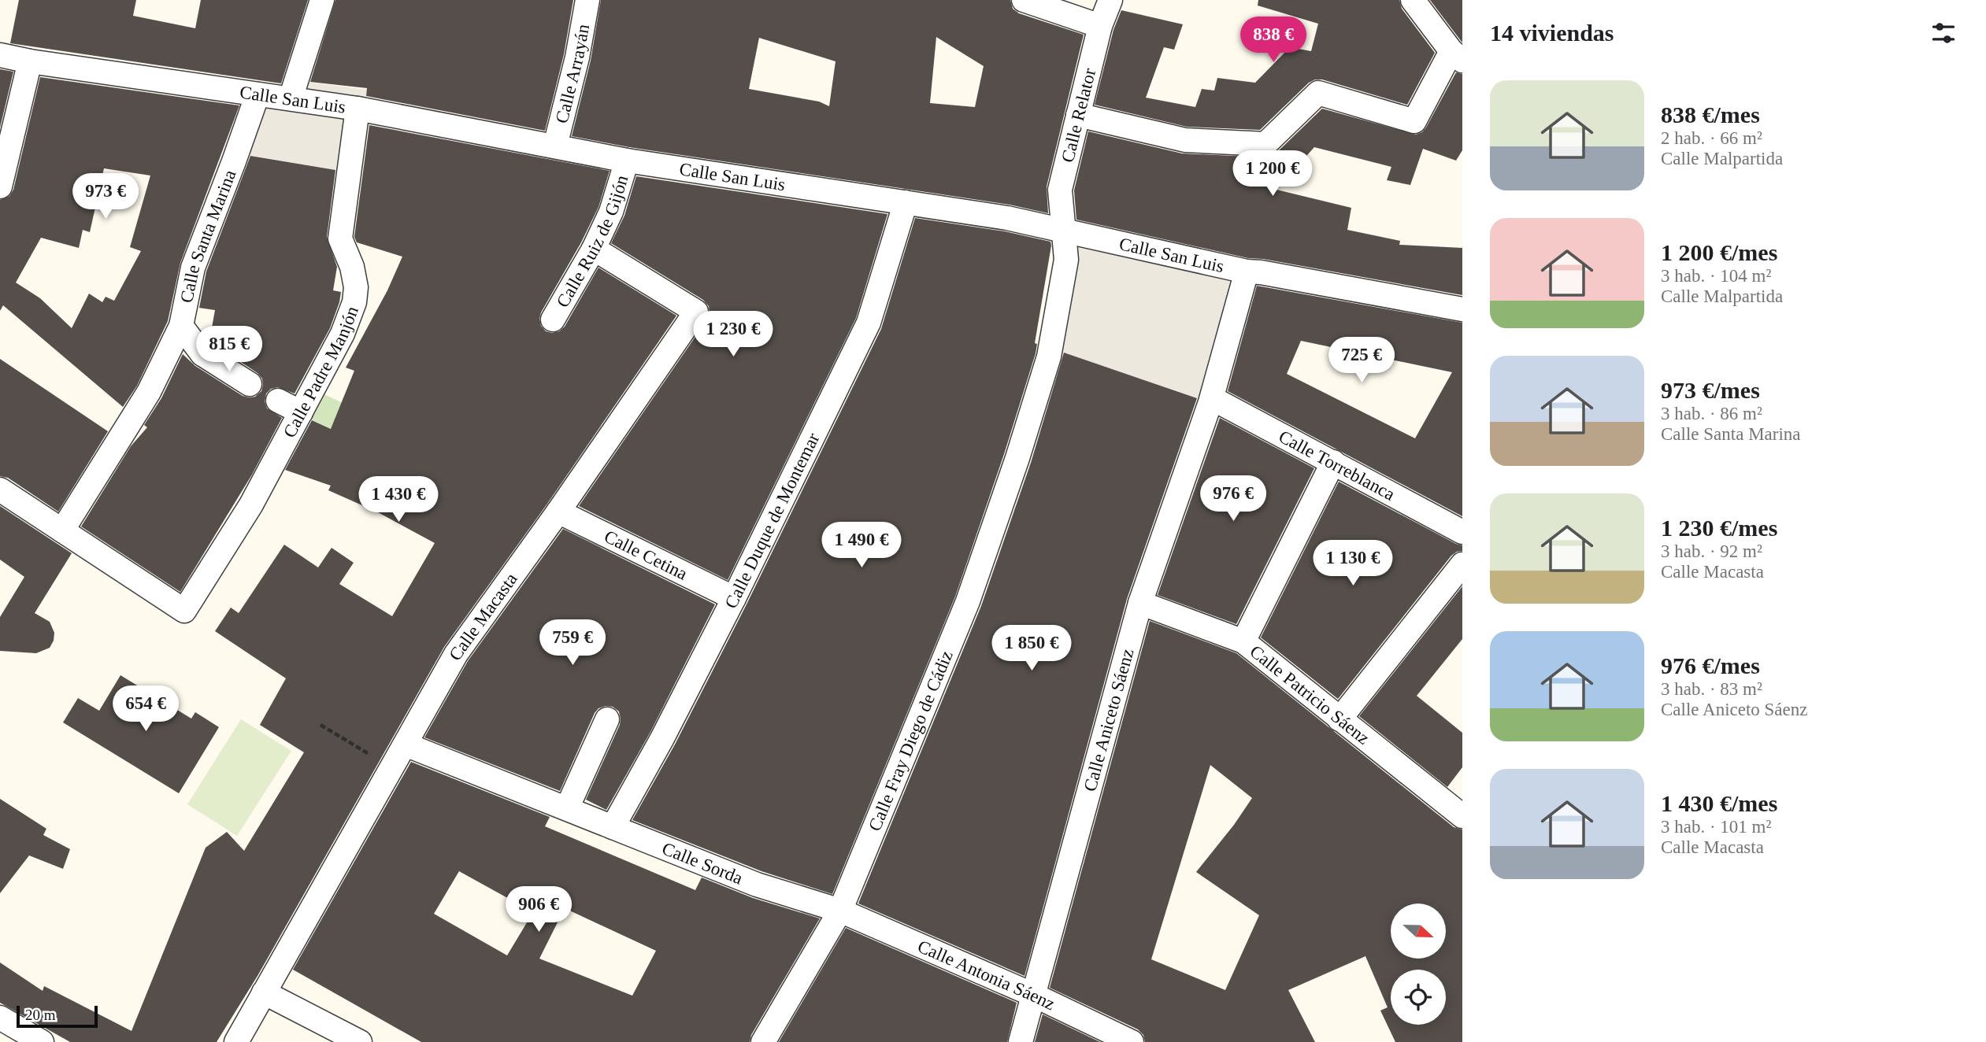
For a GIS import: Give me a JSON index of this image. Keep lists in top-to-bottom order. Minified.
{"streets":{"street":["Calle Arrayán","Calle San Luis","Calle Relator","Calle Santa Marina","Calle Ruiz de Gijón","Calle Padre Manjón","Calle Torreblanca","Calle Duque de Montemar","Calle Cetina","Calle Macasta","Calle Patricio Sáenz","Calle Aniceto Sáenz","Calle Fray Diego de Cádiz","Calle Sorda","Calle Antonia Sáenz"]},"crossings":[["Calle Arrayán","Calle San Luis"],["Calle San Luis","Calle Relator"],["Calle San Luis","Calle Santa Marina"],["Calle San Luis","Calle Ruiz de Gijón"],["Calle San Luis","Calle Padre Manjón"],["Calle San Luis","Calle Duque de Montemar"],["Calle San Luis","Calle Aniceto Sáenz"],["Calle San Luis","Calle Fray Diego de Cádiz"],["Calle Relator","Calle Fray Diego de Cádiz"],["Calle Ruiz de Gijón","Calle Macasta"],["Calle Torreblanca","Calle Aniceto Sáenz"],["Calle Duque de Montemar","Calle Cetina"],["Calle Duque de Montemar","Calle Sorda"],["Calle Cetina","Calle Macasta"],["Calle Macasta","Calle Sorda"],["Calle Patricio Sáenz","Calle Aniceto Sáenz"],["Calle Aniceto Sáenz","Calle Antonia Sáenz"],["Calle Fray Diego de Cádiz","Calle Sorda"],["Calle Fray Diego de Cádiz","Calle Antonia Sáenz"],["Calle Sorda","Calle Antonia Sáenz"]],"scale_bar":"20 m","north":"right","page":{"heading":"14 viviendas","price":["838 €","1 200 €","973 €","1 230 €","815 €","725 €","976 €","1 430 €","1 490 €","1 130 €","759 €","1 850 €","654 €","906 €"],"list":[{"name":"838 €/mes","note":"2 hab. · 66 m² · Calle Malpartida"},{"name":"1 200 €/mes","note":"3 hab. · 104 m² · Calle Malpartida"},{"name":"973 €/mes","note":"3 hab. · 86 m² · Calle Santa Marina"},{"name":"1 230 €/mes","note":"3 hab. · 92 m² · Calle Macasta"},{"name":"976 €/mes","note":"3 hab. · 83 m² · Calle Aniceto Sáenz"},{"name":"1 430 €/mes","note":"3 hab. · 101 m² · Calle Macasta"}],"scale":"20 m"}}
